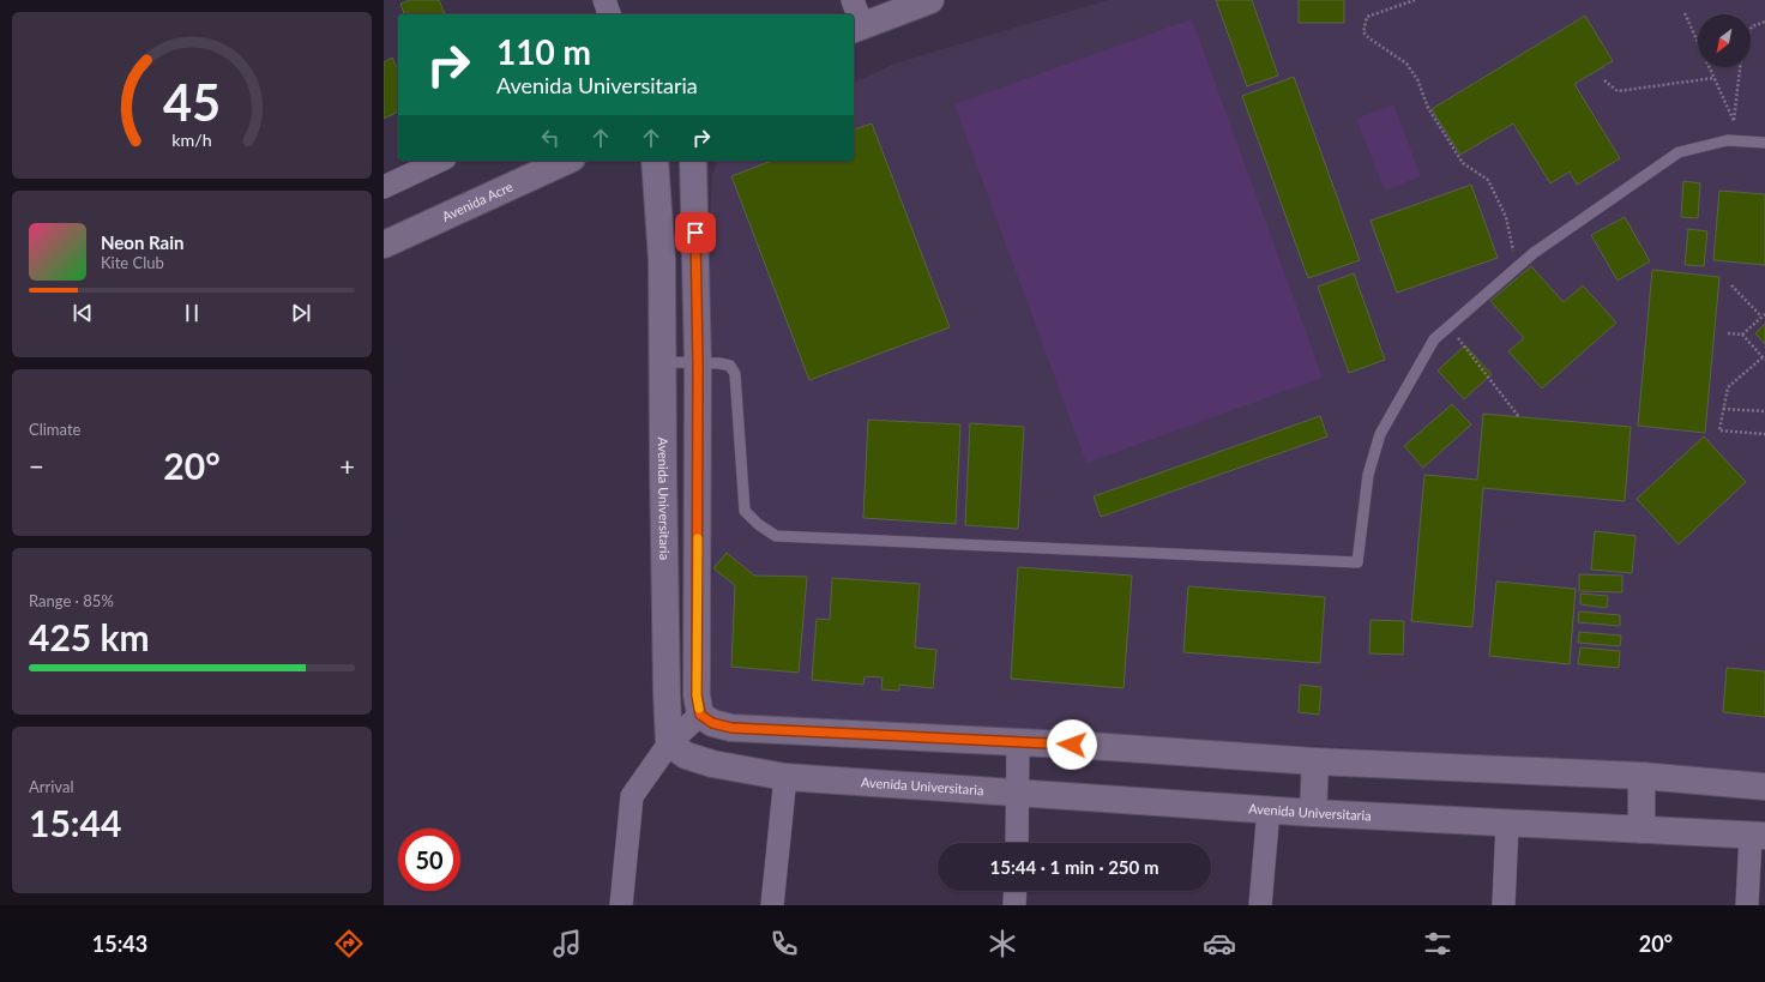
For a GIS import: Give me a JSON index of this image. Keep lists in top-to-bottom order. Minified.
{"streets":{"main road":["Avenida Acre","Avenida Universitaria"]},"north":"bottom left","page":{"turn":["110 m","Avenida Universitaria"],"song":["Neon Rain","Kite Club"],"tile":["Climate",["Range · 85%","425 km"],["Arrival","15:44"]],"heat":["−","20°","+"],"limit":"50","trip":"15:44 · 1 min · 250 m","tabs":["15:43","20°"],"gauge":["45","km/h"]}}
